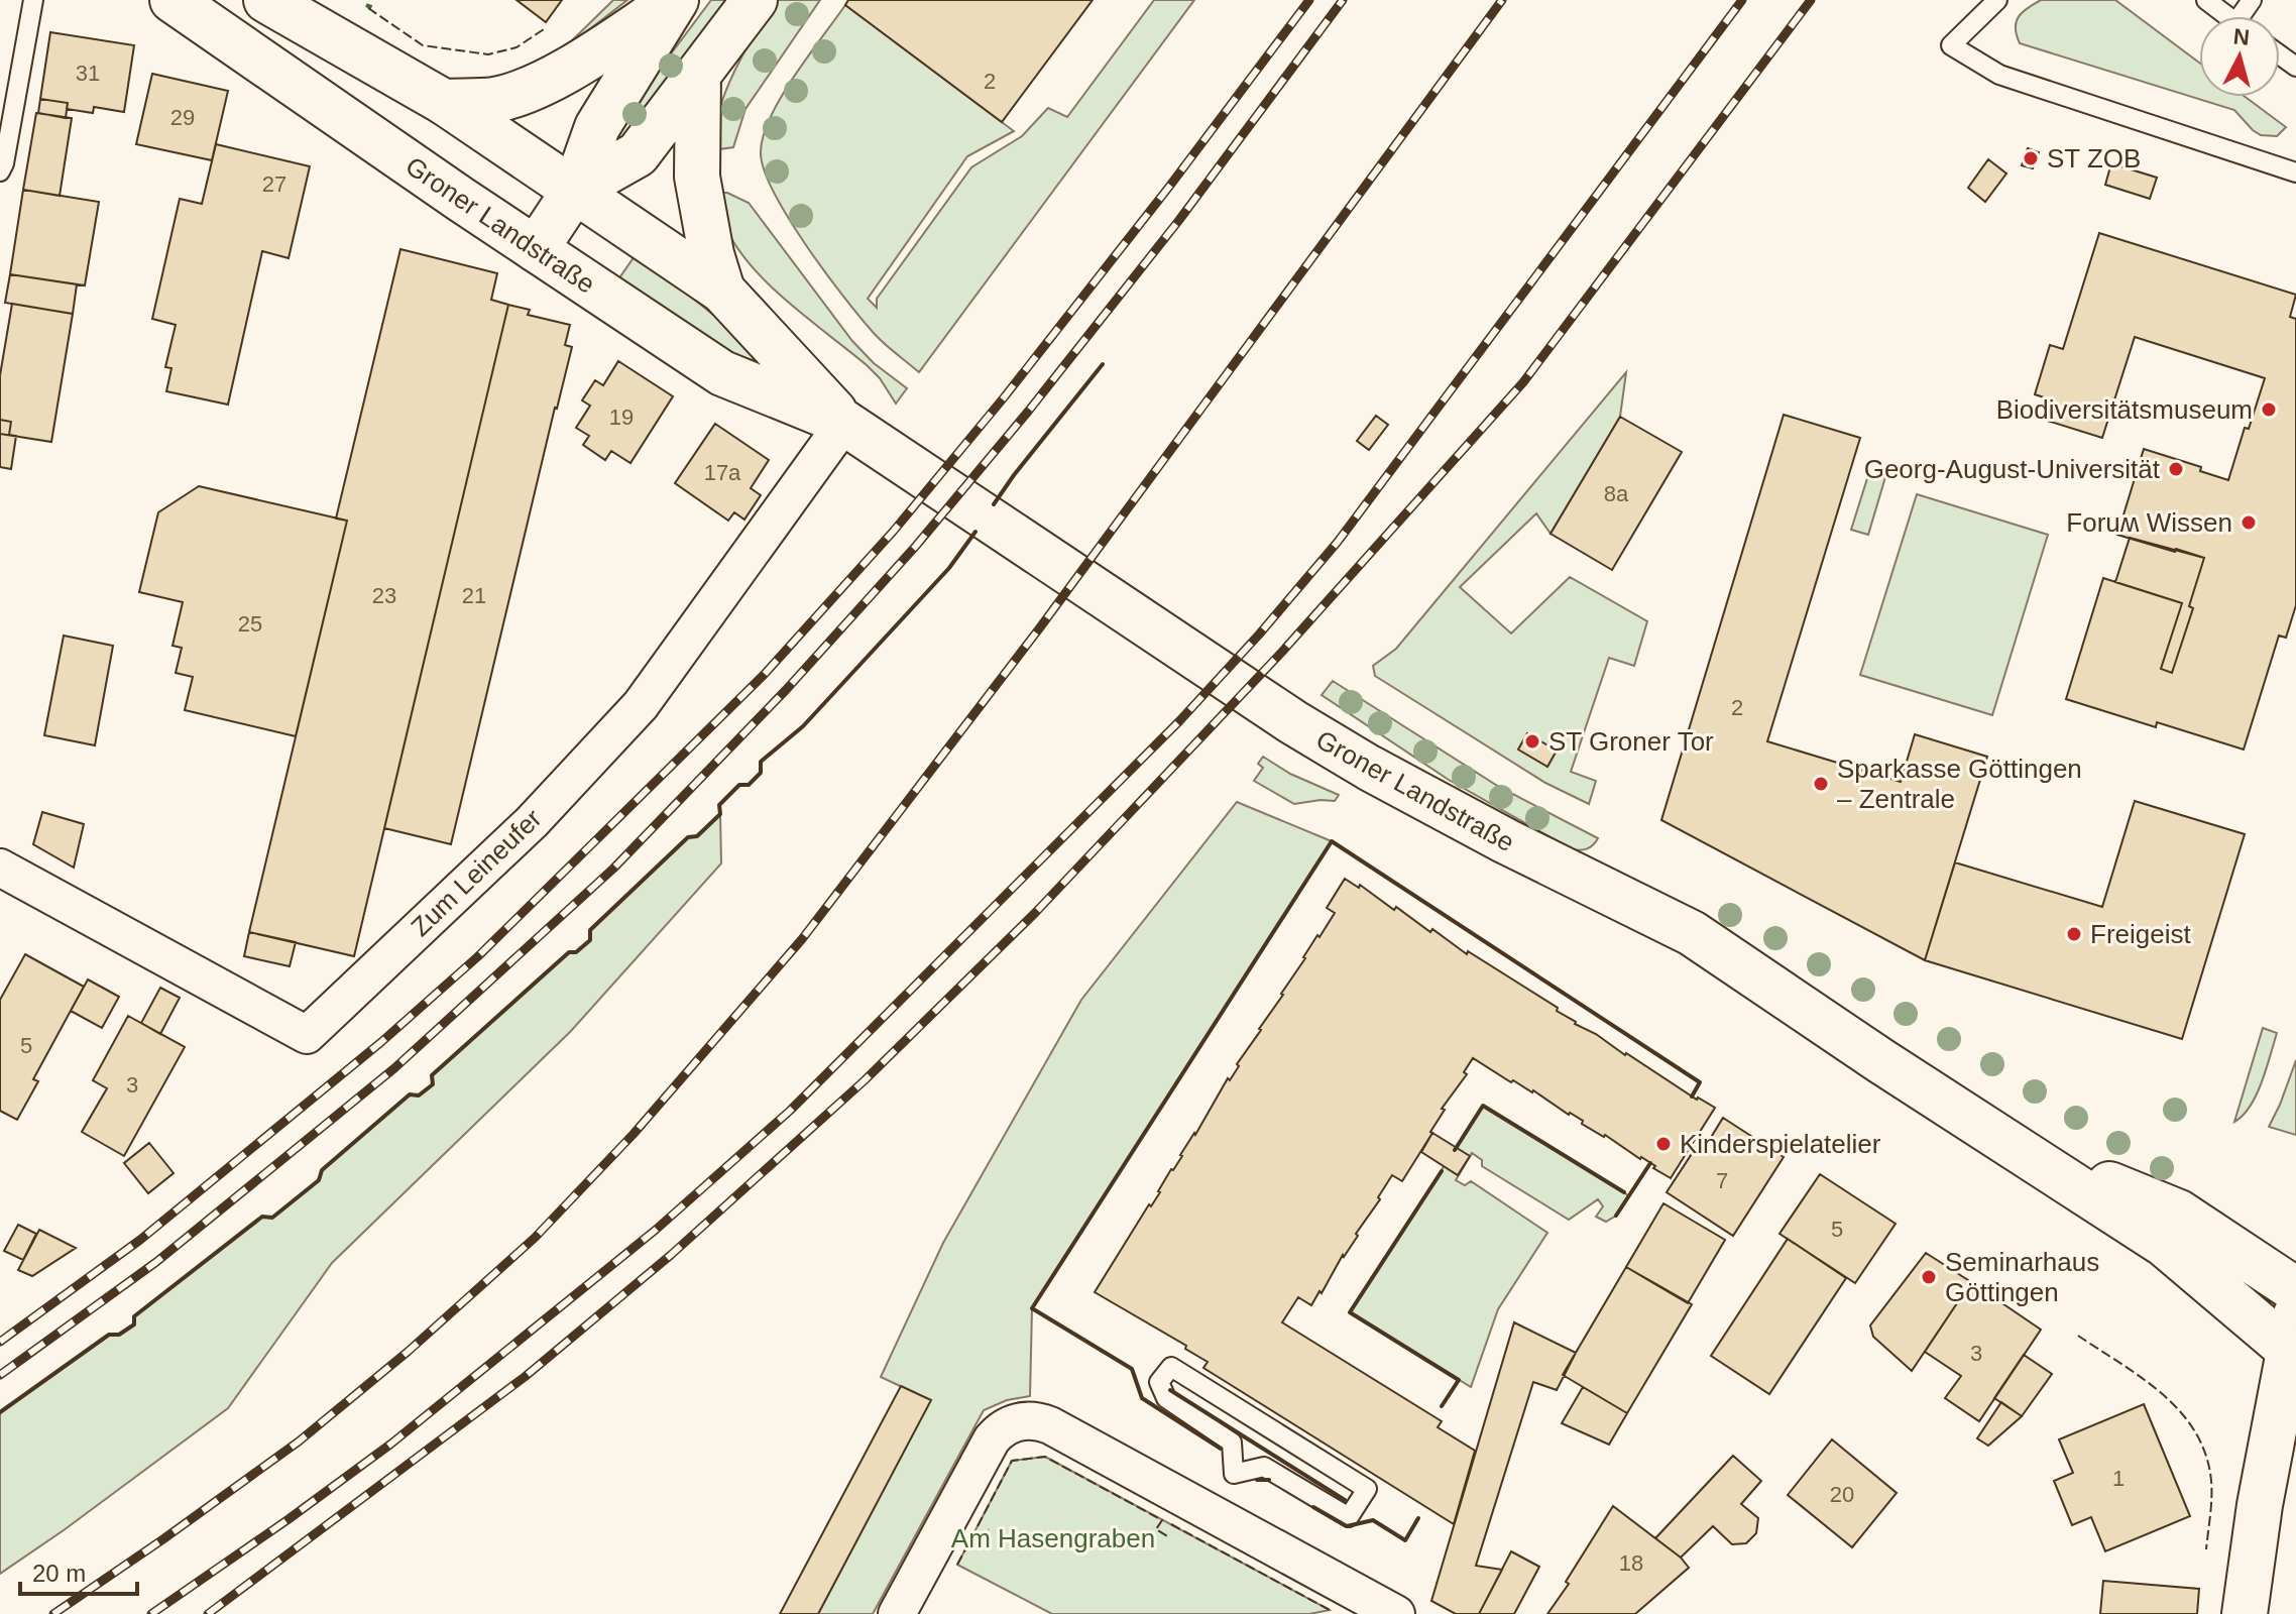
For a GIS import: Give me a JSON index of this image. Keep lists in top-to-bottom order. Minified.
{"streets":{"main road":["Groner Landstraße"],"street":["Zum Leineufer"]},"crossings":[["Groner Landstraße","Zum Leineufer"]],"parks":["Am Hasengraben"],"places":["ST ZOB","Biodiversitätsmuseum","Georg-August-Universität","Foruʍ Wissen","ST Groner Tor","Sparkasse Göttingen – Zentrale","Freigeist","Kinderspielatelier","Seminarhaus Göttingen"],"house_numbers":["31","2","29","27","19","17a","8a","23","21","25","2","5","3","7","5","3","1","20","18"],"scale_bar":"20 m","north":"top"}
